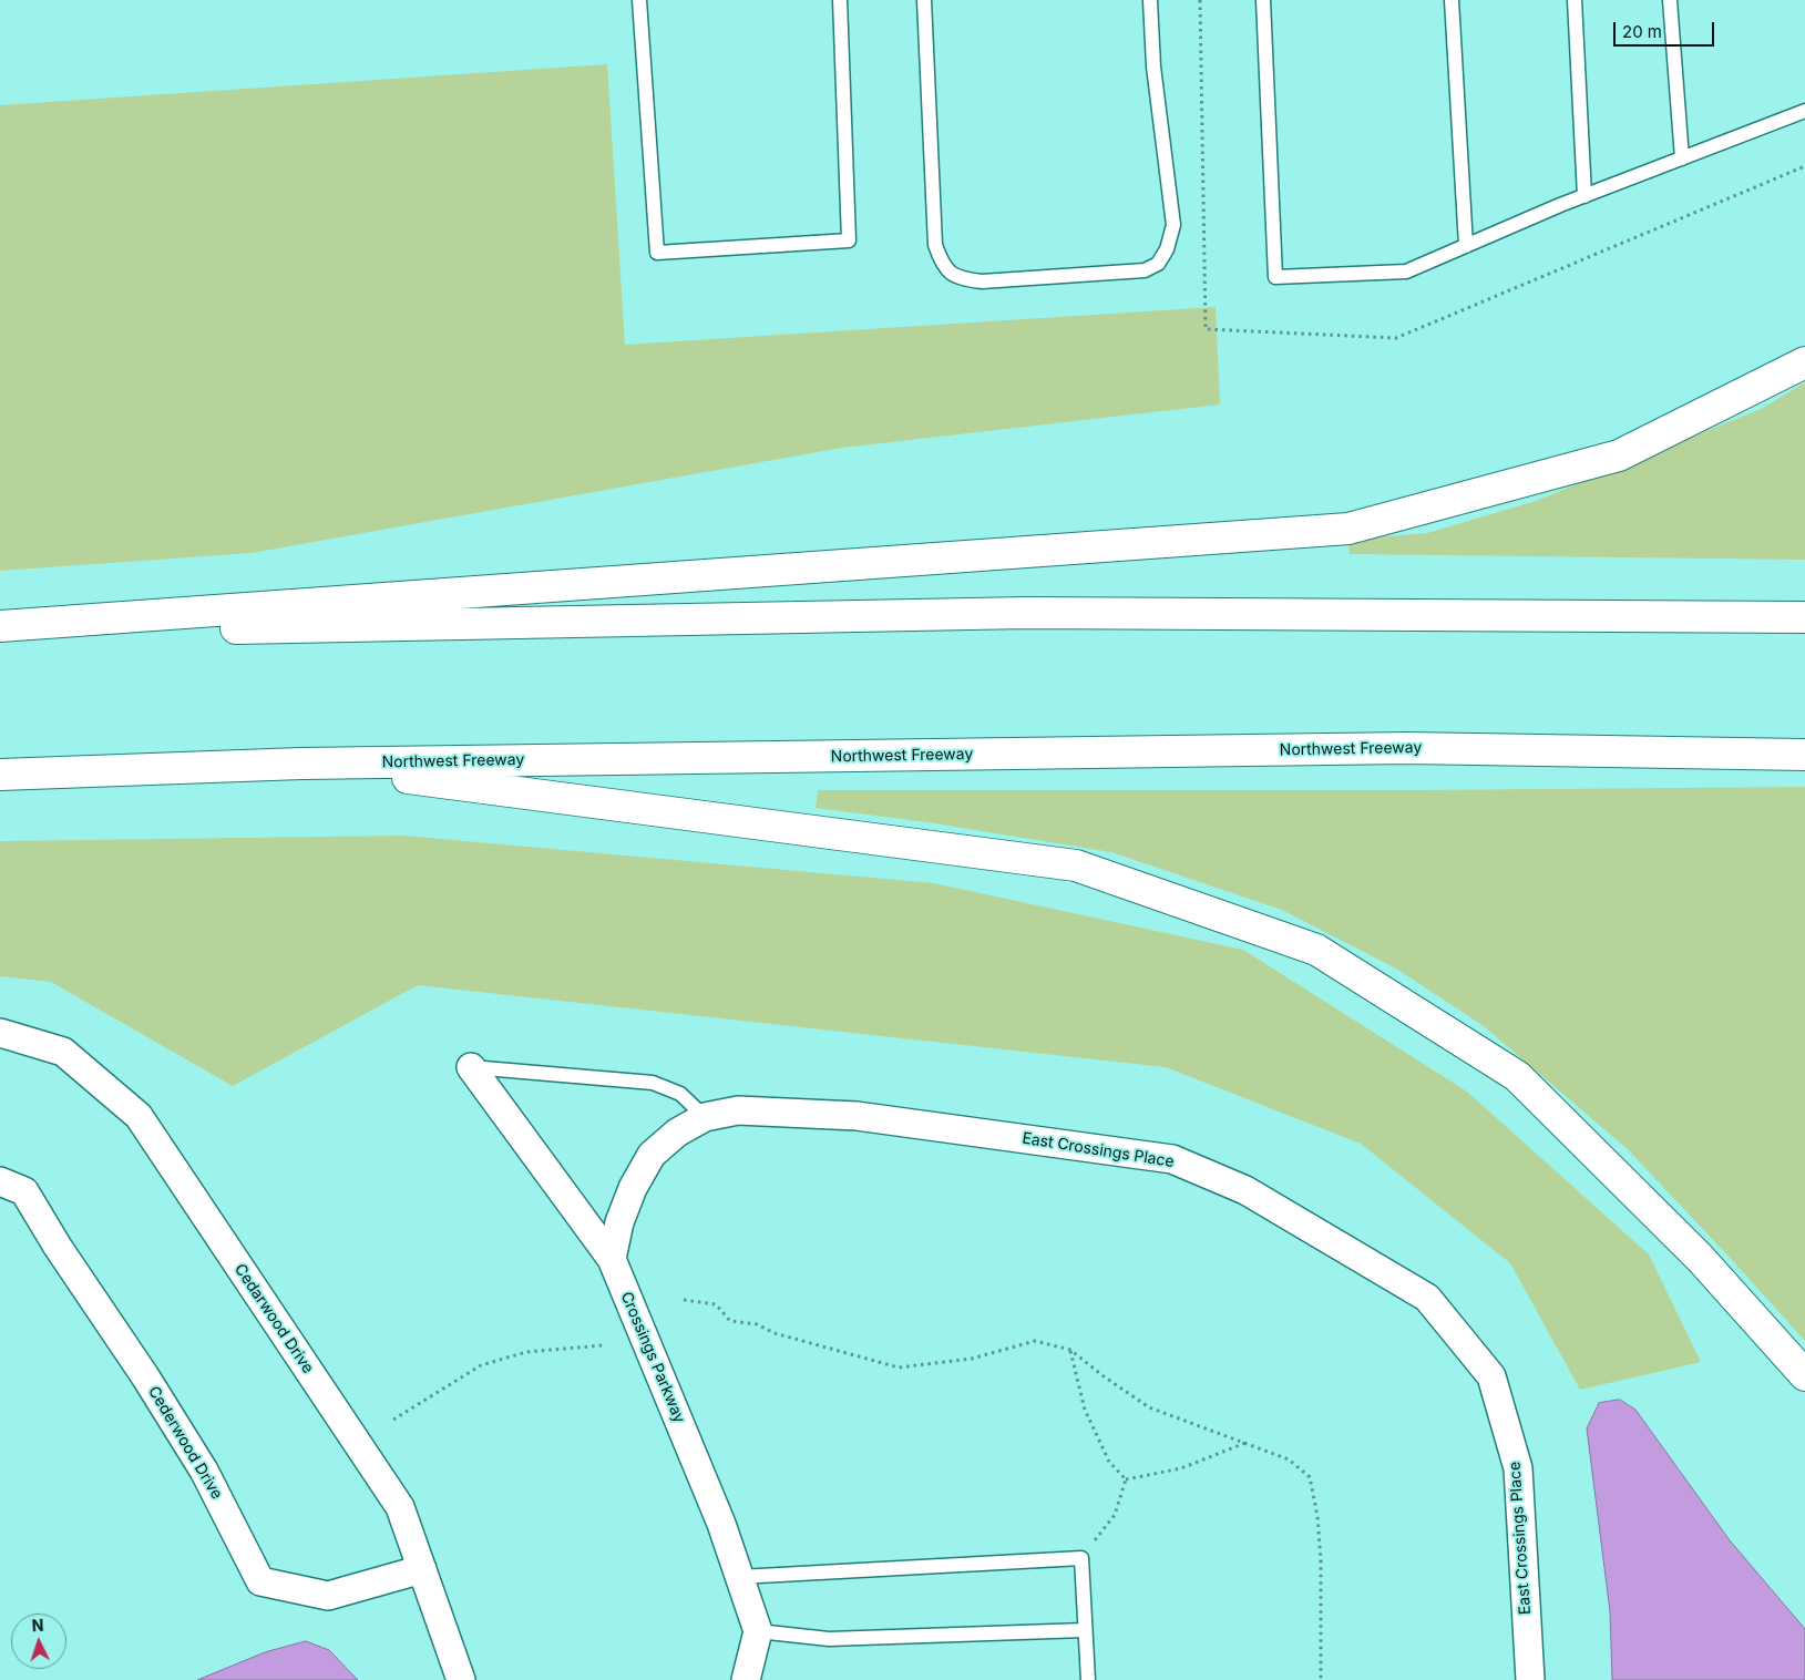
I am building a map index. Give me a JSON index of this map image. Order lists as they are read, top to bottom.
{
  "streets": {
    "highway": ["Northwest Freeway"],
    "street": [
      "East Crossings Place",
      "Cedarwood Drive",
      "Crossings Parkway",
      "Cederwood Drive"
    ]
  },
  "crossings": [
    ["East Crossings Place", "Crossings Parkway"],
    ["Cedarwood Drive", "Cederwood Drive"]
  ],
  "scale_bar": "20 m",
  "north": "top"
}
